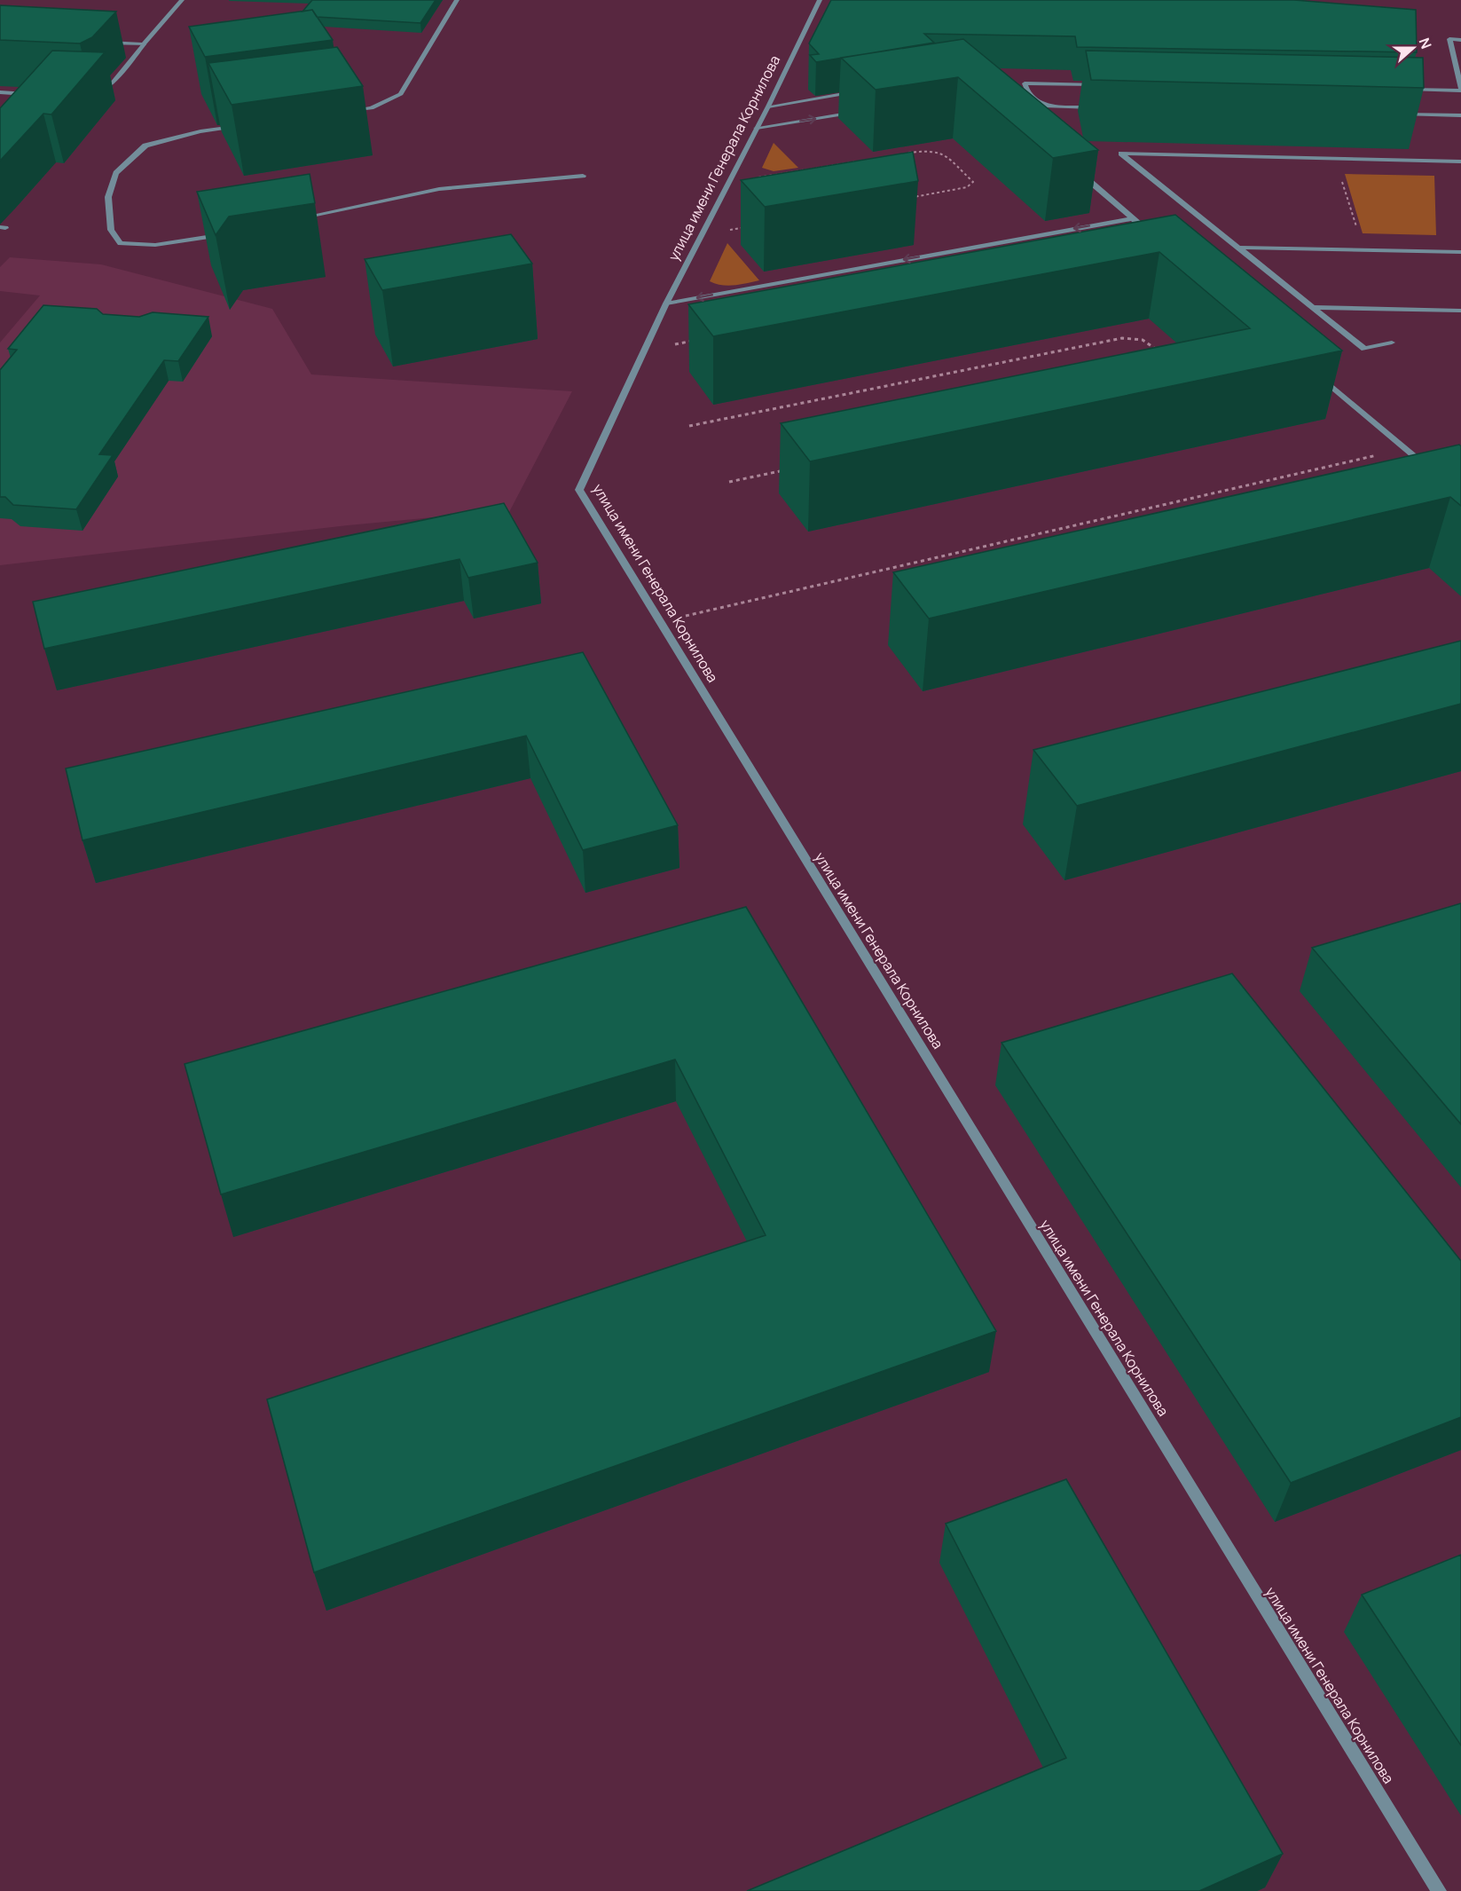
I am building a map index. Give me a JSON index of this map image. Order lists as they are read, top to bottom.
{
  "streets": {
    "street": ["улица имени Генерала Корнилова"]
  },
  "north": "right"
}
